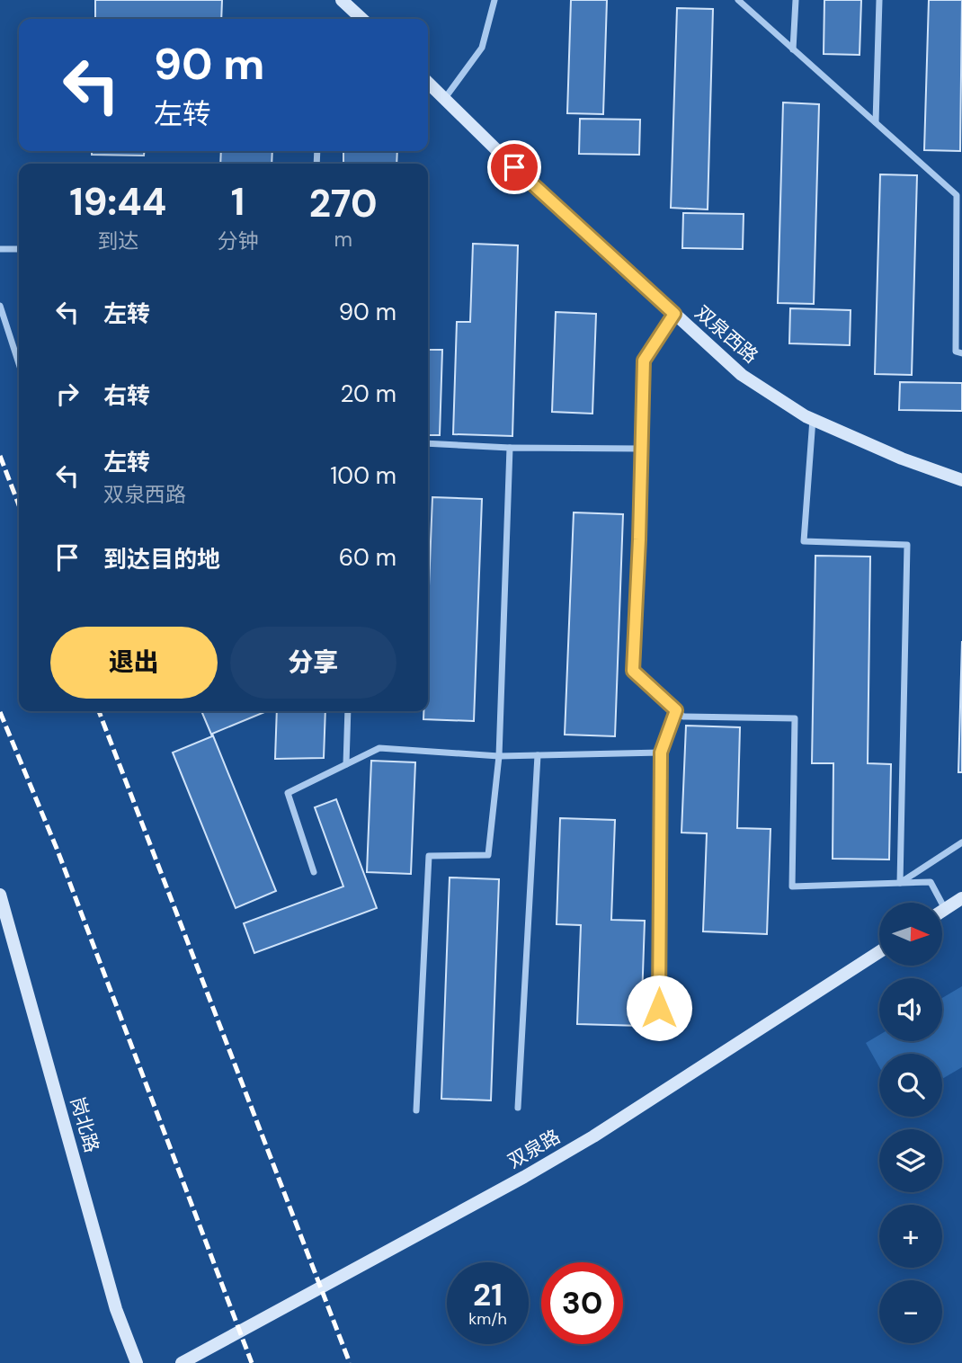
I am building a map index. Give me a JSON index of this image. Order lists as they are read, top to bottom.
{
  "streets": {
    "main road": ["双泉西路", "岗北路", "双泉路"]
  },
  "north": "right",
  "page": {
    "turn": ["90 m", "左转"],
    "eta": [
      "19:44",
      "到达",
      "1",
      "分钟",
      "270",
      "m"
    ],
    "list": [
      {
        "name": "左转",
        "value": "90 m"
      },
      {
        "name": "右转",
        "value": "20 m"
      },
      {
        "name": "左转",
        "note": "双泉西路",
        "value": "100 m"
      },
      {
        "name": "到达目的地",
        "value": "60 m"
      }
    ],
    "buttons": ["退出", "分享"],
    "map_buttons": ["+", "−"],
    "speed": "21 km/h",
    "limit": "30"
  }
}
